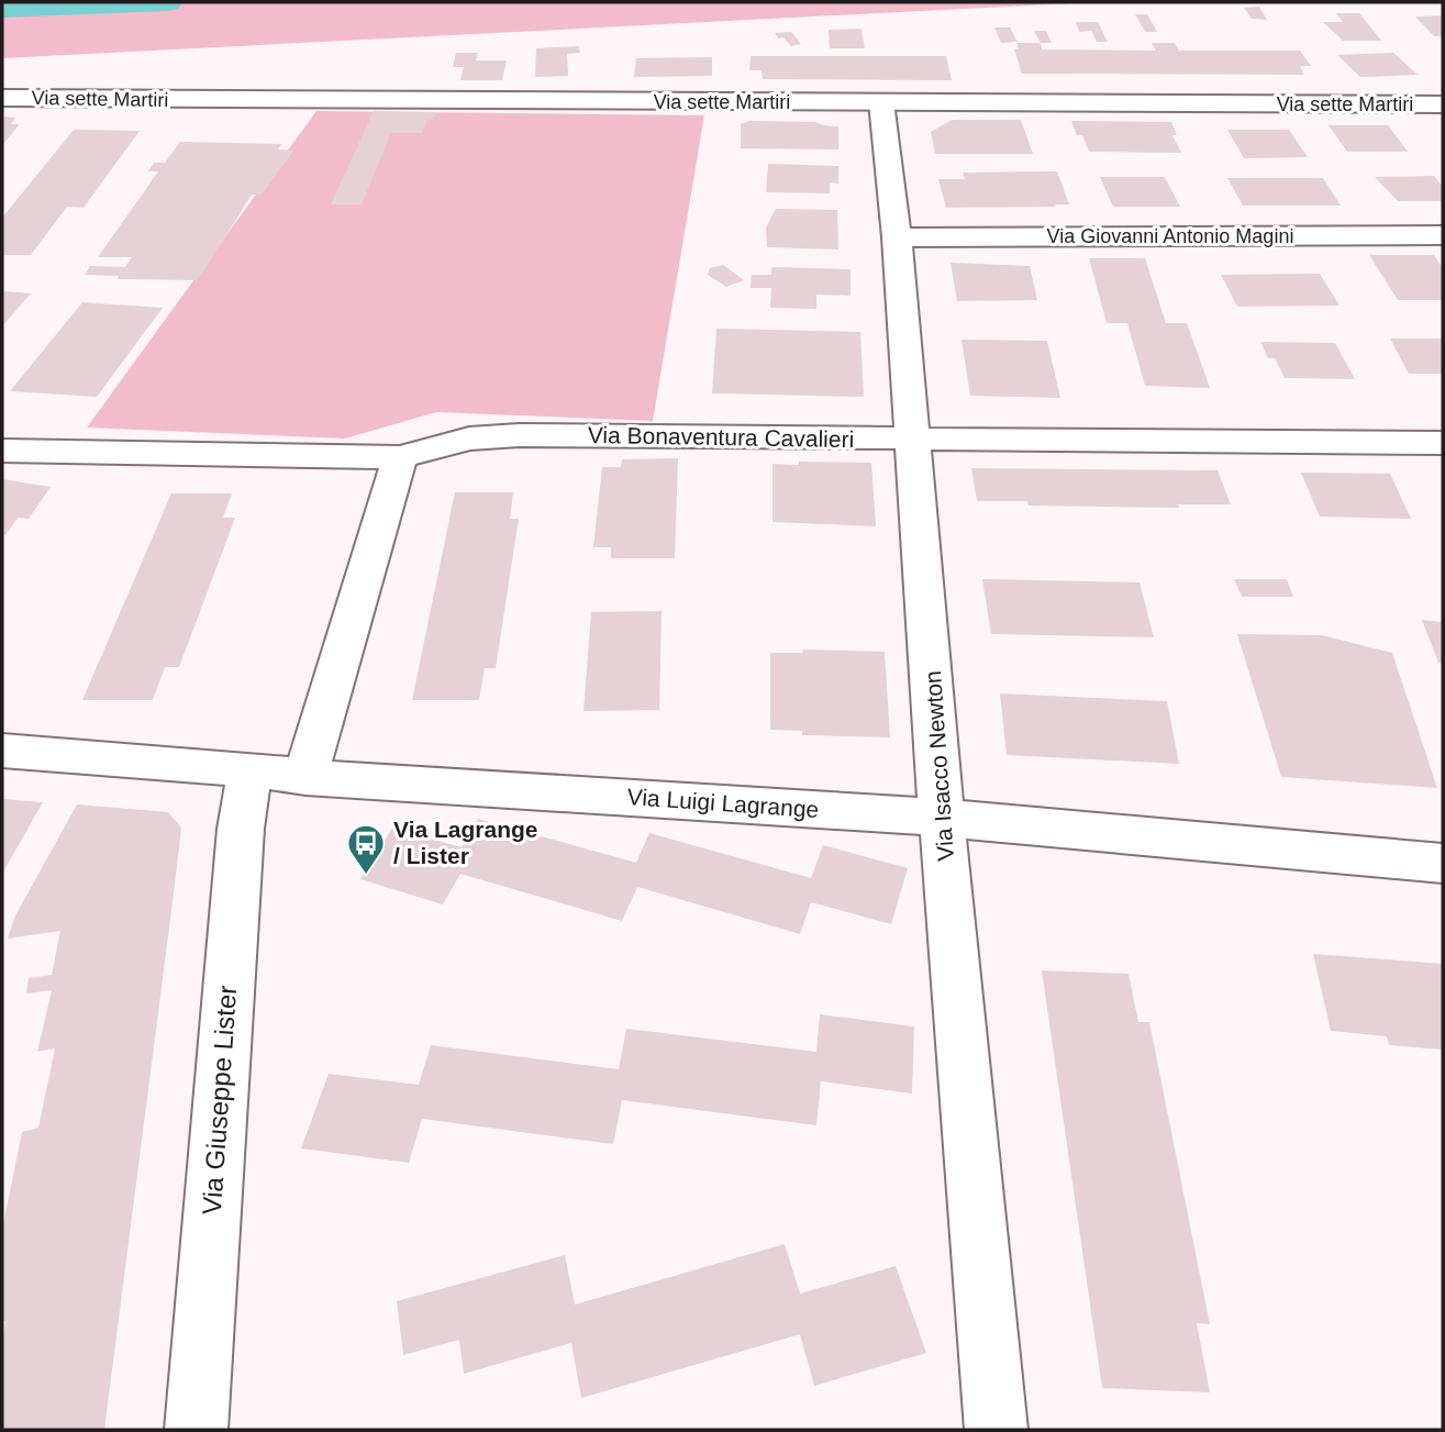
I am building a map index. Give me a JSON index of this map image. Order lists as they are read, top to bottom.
{
  "streets": {
    "street": [
      "Via sette Martiri",
      "Via Giovanni Antonio Magini",
      "Via Bonaventura Cavalieri",
      "Via Isacco Newton",
      "Via Luigi Lagrange",
      "Via Giuseppe Lister"
    ]
  },
  "crossings": [
    ["Via sette Martiri", "Via Isacco Newton"],
    ["Via Giovanni Antonio Magini", "Via Isacco Newton"],
    ["Via Bonaventura Cavalieri", "Via Isacco Newton"],
    ["Via Isacco Newton", "Via Luigi Lagrange"],
    ["Via Luigi Lagrange", "Via Giuseppe Lister"]
  ],
  "places": {
    "bus stop": ["Via Lagrange / Lister"]
  }
}
